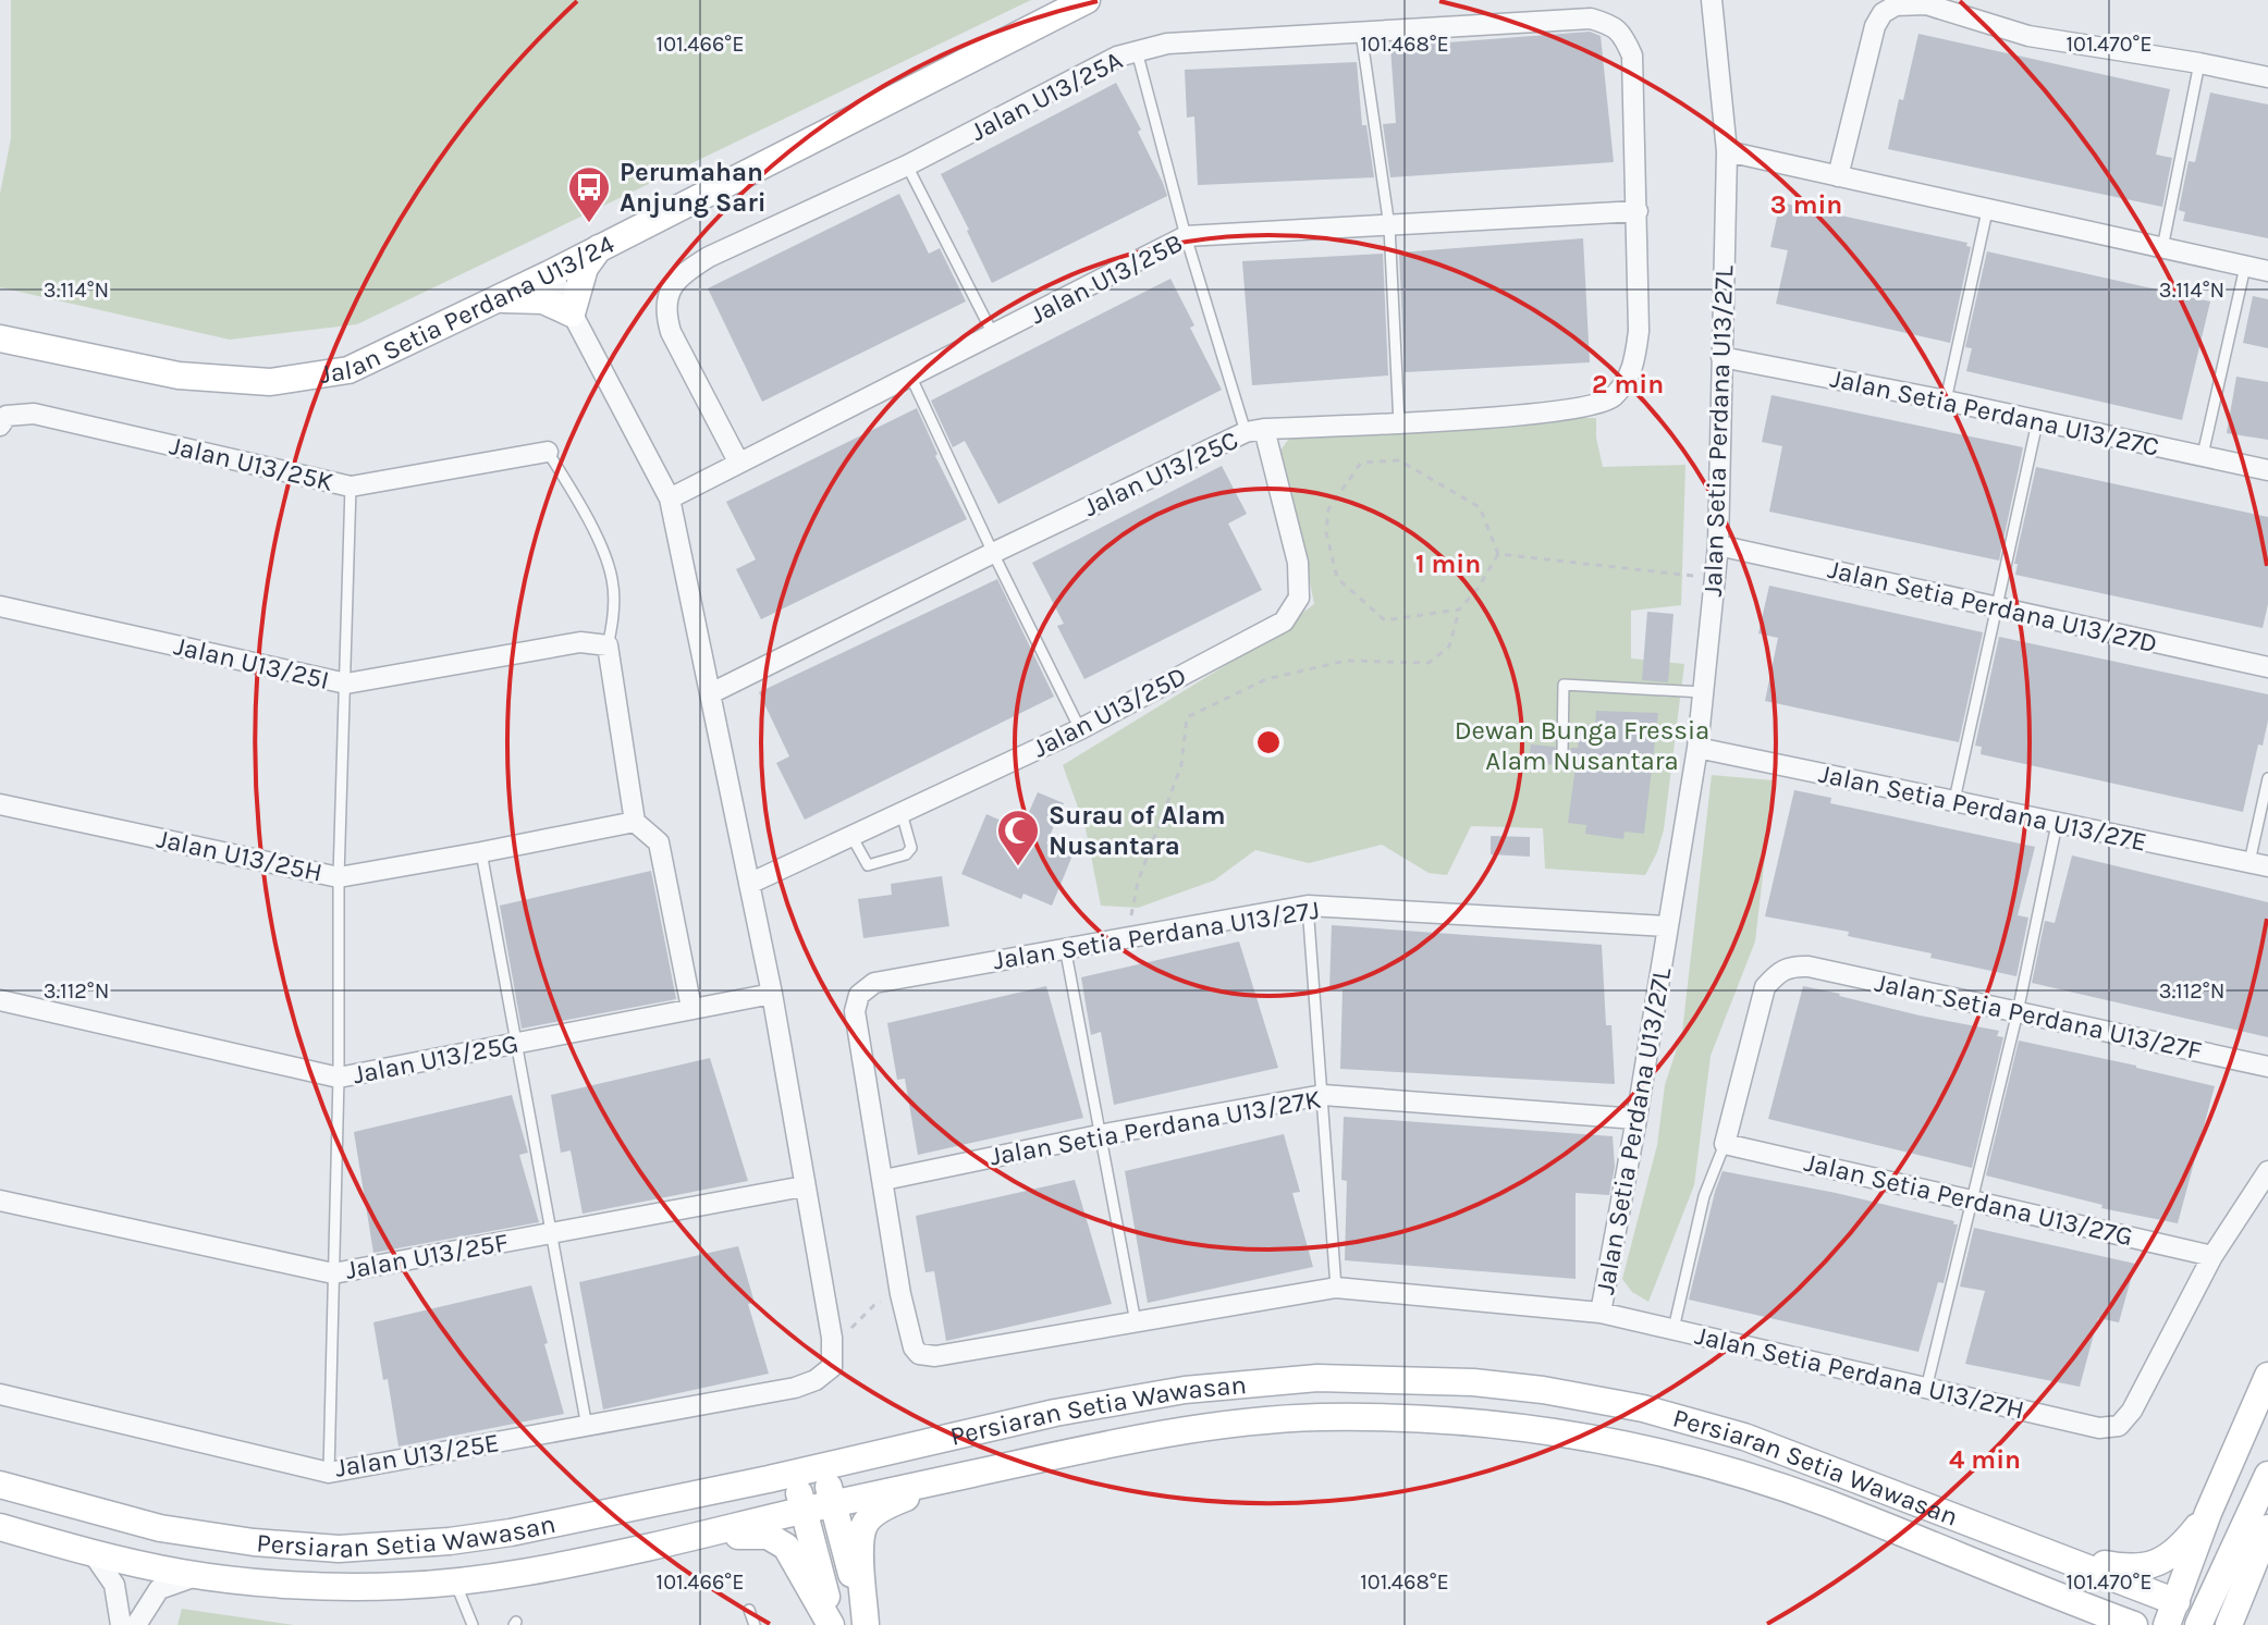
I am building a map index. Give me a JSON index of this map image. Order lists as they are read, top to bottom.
{
  "streets": {
    "street": [
      "Jalan U13/25A",
      "Jalan U13/25B",
      "Jalan Setia Perdana U13/24",
      "Jalan Setia Perdana U13/27C",
      "Jalan Setia Perdana U13/27L",
      "Jalan U13/25K",
      "Jalan U13/25C",
      "Jalan Setia Perdana U13/27D",
      "Jalan U13/25I",
      "Jalan U13/25D",
      "Jalan Setia Perdana U13/27E",
      "Jalan U13/25H",
      "Jalan Setia Perdana U13/27J",
      "Jalan Setia Perdana U13/27F",
      "Jalan U13/25G",
      "Jalan Setia Perdana U13/27K",
      "Jalan Setia Perdana U13/27G",
      "Jalan U13/25F",
      "Jalan Setia Perdana U13/27H",
      "Persiaran Setia Wawasan",
      "Jalan U13/25E"
    ]
  },
  "crossings": [
    ["Jalan U13/25A", "Jalan U13/25B"],
    ["Jalan U13/25A", "Jalan U13/25C"],
    ["Jalan U13/25B", "Jalan U13/25C"],
    ["Jalan Setia Perdana U13/27C", "Jalan Setia Perdana U13/27L"],
    ["Jalan Setia Perdana U13/27L", "Jalan Setia Perdana U13/27D"],
    ["Jalan Setia Perdana U13/27L", "Jalan Setia Perdana U13/27E"],
    ["Jalan Setia Perdana U13/27L", "Jalan Setia Perdana U13/27J"],
    ["Jalan Setia Perdana U13/27L", "Jalan Setia Perdana U13/27K"],
    ["Jalan Setia Perdana U13/27L", "Jalan Setia Perdana U13/27H"],
    ["Jalan U13/25C", "Jalan U13/25D"],
    ["Jalan Setia Perdana U13/27F", "Jalan Setia Perdana U13/27G"],
    ["Jalan Setia Perdana U13/27G", "Jalan Setia Perdana U13/27H"]
  ],
  "parks": ["Dewan Bunga Fressia Alam Nusantara"],
  "places": {
    "bus stop": ["Perumahan Anjung Sari"],
    "mosque": ["Surau of Alam Nusantara"]
  },
  "coordinates": [
    "101.466°E",
    "101.468°E",
    "101.470°E",
    "3.114°N",
    "3.112°N"
  ],
  "rings": [
    "3 min",
    "2 min",
    "1 min",
    "4 min"
  ]
}
